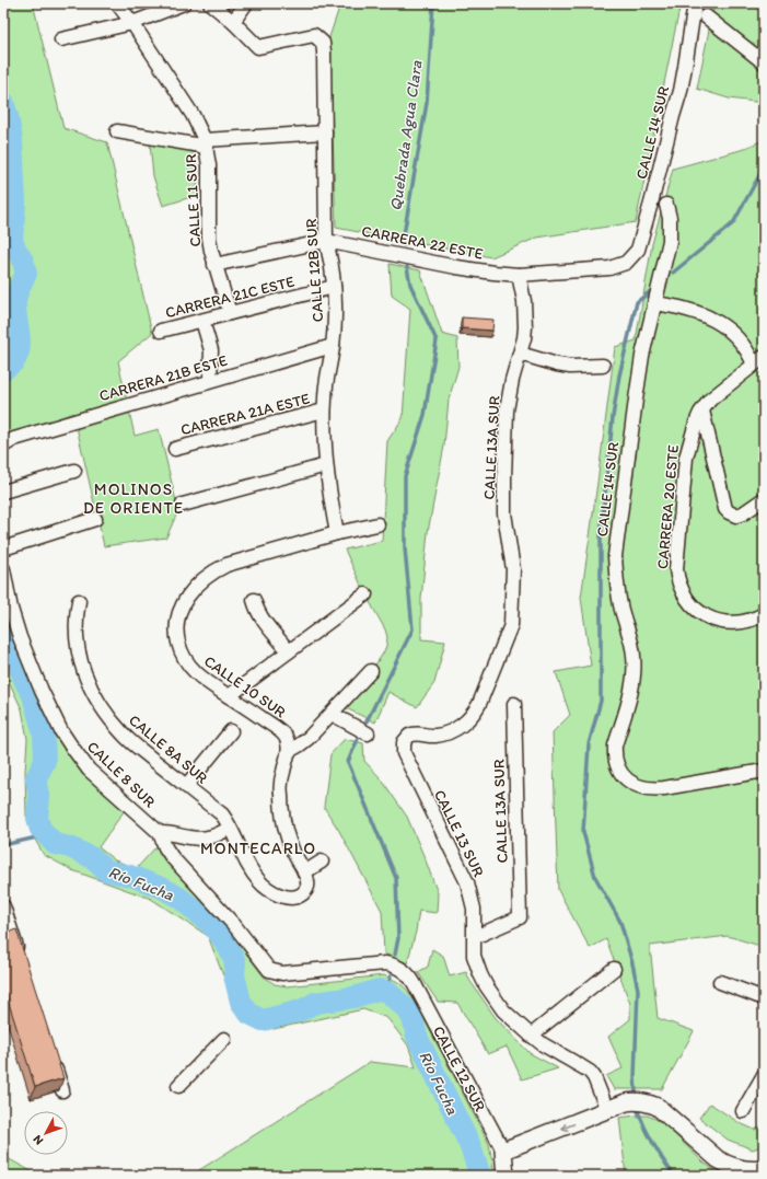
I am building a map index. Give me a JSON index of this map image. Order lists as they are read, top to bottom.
{
  "streets": {
    "main road": ["CALLE 12 SUR"],
    "street": [
      "CALLE 14 SUR",
      "CALLE 11 SUR",
      "CARRERA 22 ESTE",
      "CALLE 12B SUR",
      "CARRERA 21C ESTE",
      "CARRERA 21B ESTE",
      "CARRERA 21A ESTE",
      "CALLE 13A SUR",
      "CARRERA 20 ESTE",
      "CALLE 10 SUR",
      "CALLE 8A SUR",
      "CALLE 8 SUR",
      "CALLE 13 SUR"
    ]
  },
  "crossings": [
    ["CALLE 14 SUR", "CARRERA 22 ESTE"],
    ["CALLE 11 SUR", "CARRERA 22 ESTE"],
    ["CALLE 11 SUR", "CARRERA 21C ESTE"],
    ["CARRERA 22 ESTE", "CALLE 12B SUR"],
    ["CARRERA 22 ESTE", "CALLE 13A SUR"],
    ["CALLE 12B SUR", "CARRERA 21C ESTE"],
    ["CALLE 12B SUR", "CARRERA 21B ESTE"],
    ["CALLE 12B SUR", "CARRERA 21A ESTE"],
    ["CALLE 12B SUR", "CALLE 10 SUR"],
    ["CALLE 13A SUR", "CALLE 13 SUR"],
    ["CALLE 8 SUR", "CALLE 12 SUR"]
  ],
  "districts": ["MOLINOS DE ORIENTE", "MONTECARLO"],
  "water": ["Quebrada Agua Clara", "Río Fucha"],
  "north": "bottom left"
}
